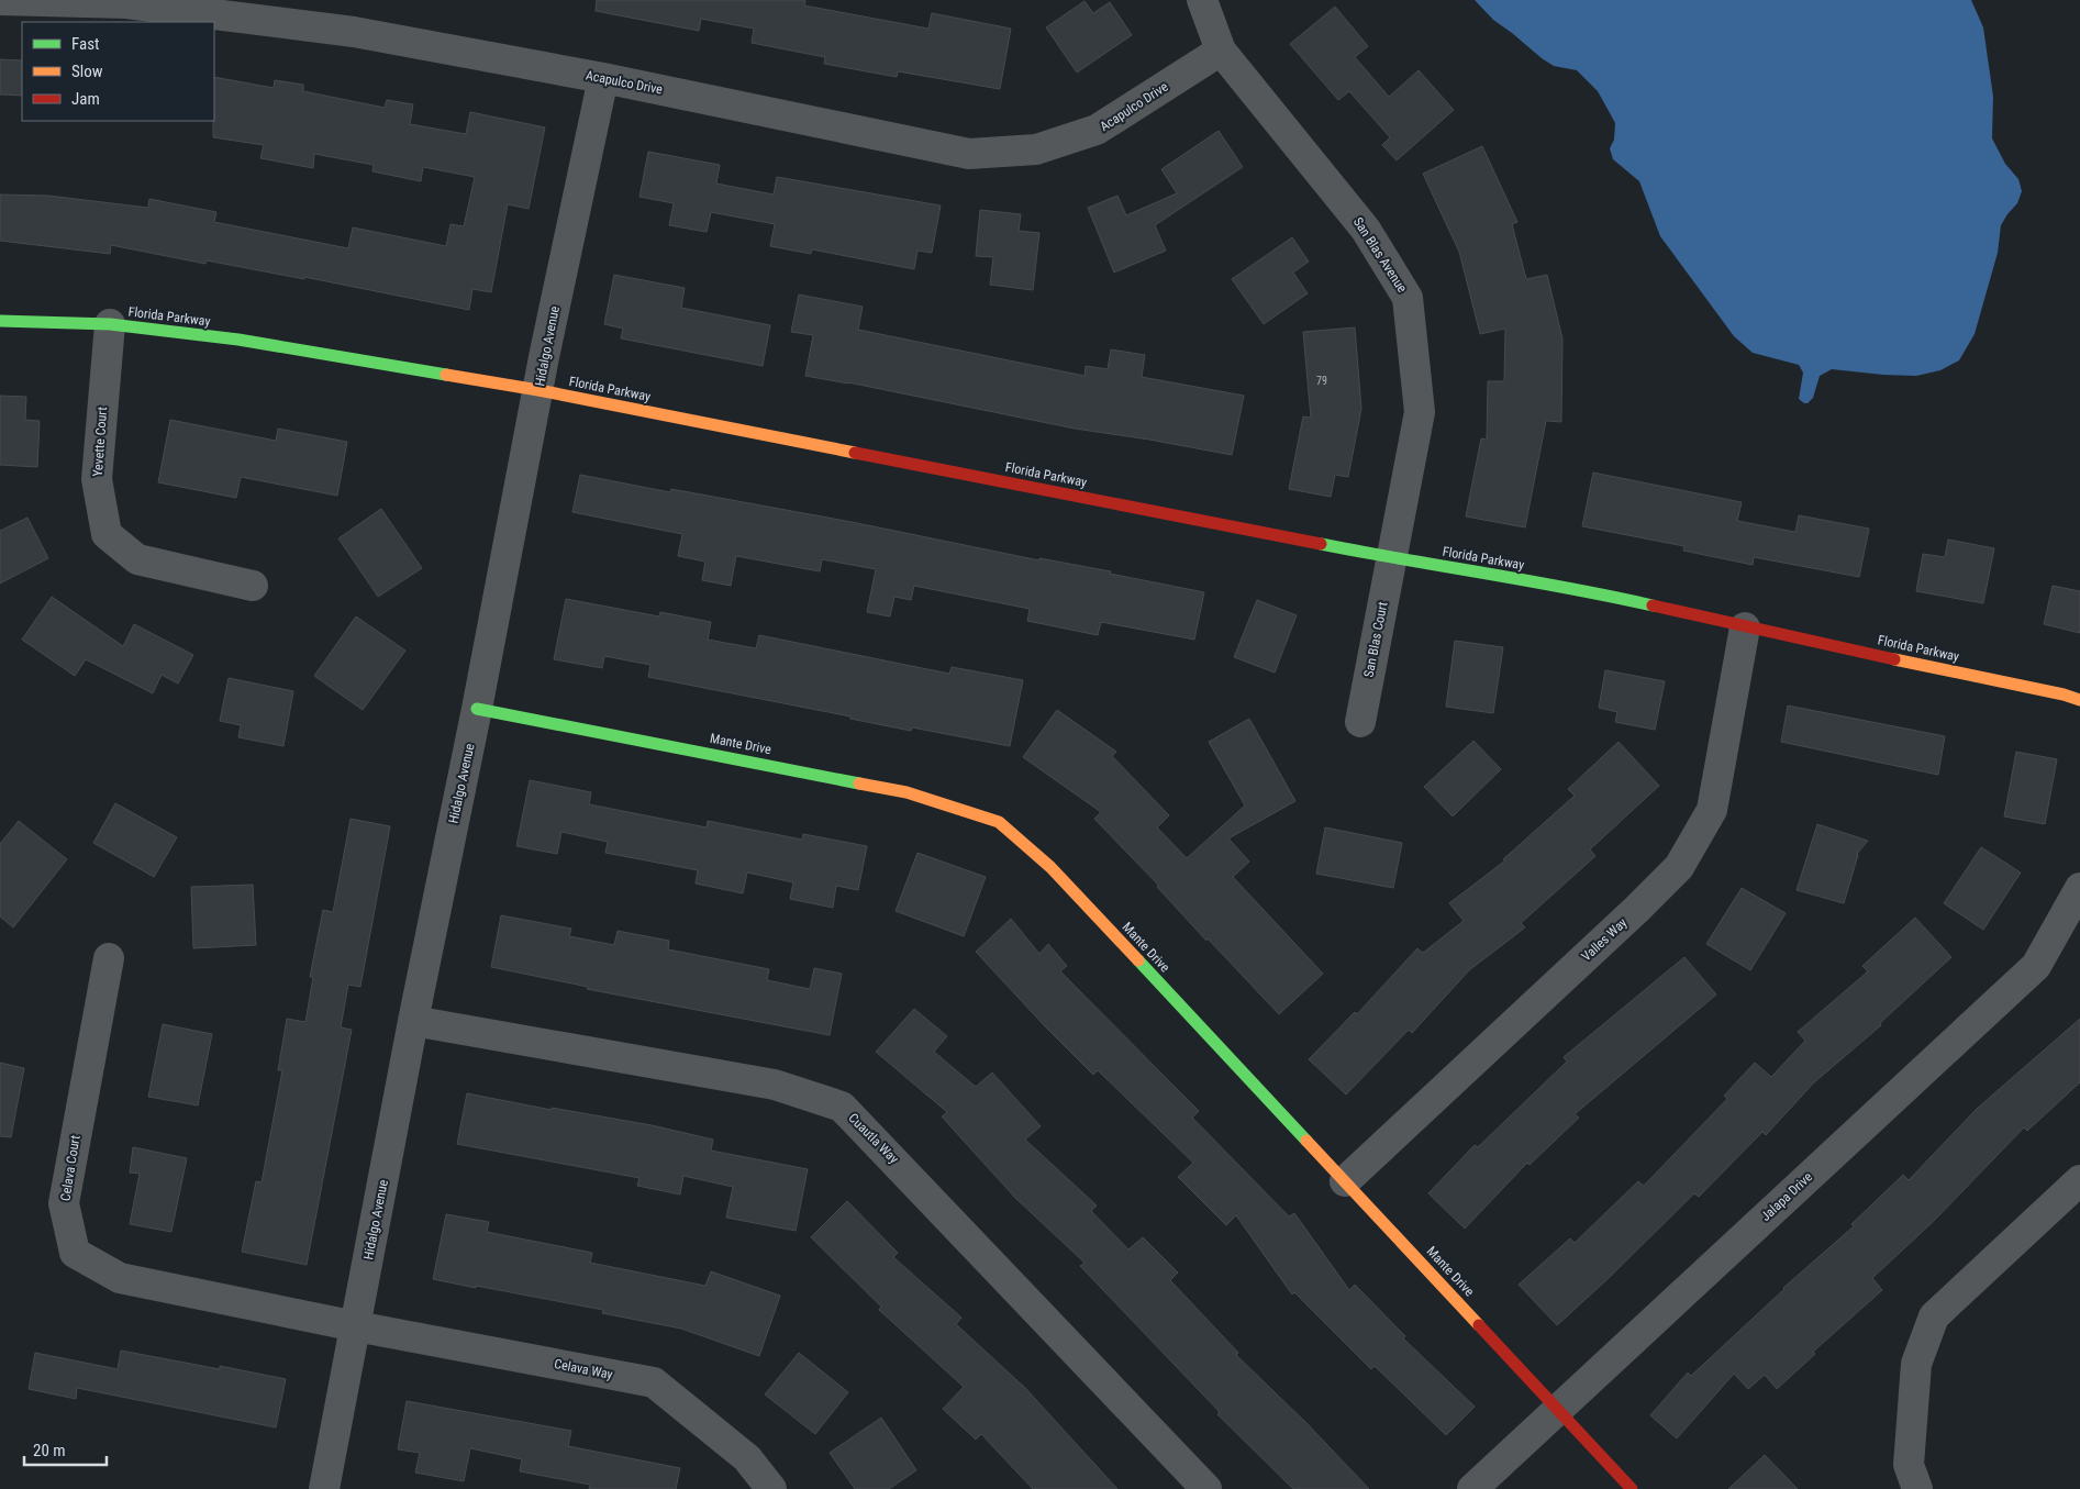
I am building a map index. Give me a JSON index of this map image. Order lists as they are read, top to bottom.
{
  "streets": {
    "street": [
      "Acapulco Drive",
      "San Blas Avenue",
      "Florida Parkway",
      "Hidalgo Avenue",
      "Yevette Court",
      "San Blas Court",
      "Mante Drive",
      "Valles Way",
      "Cuautla Way",
      "Celava Court",
      "Jalapa Drive",
      "Celava Way"
    ]
  },
  "crossings": [
    ["Acapulco Drive", "San Blas Avenue"],
    ["Acapulco Drive", "Hidalgo Avenue"],
    ["San Blas Avenue", "Florida Parkway"],
    ["San Blas Avenue", "San Blas Court"],
    ["Florida Parkway", "Hidalgo Avenue"],
    ["Florida Parkway", "Yevette Court"],
    ["Florida Parkway", "San Blas Court"],
    ["Florida Parkway", "Valles Way"],
    ["Hidalgo Avenue", "Mante Drive"],
    ["Hidalgo Avenue", "Cuautla Way"],
    ["Hidalgo Avenue", "Celava Court"],
    ["Hidalgo Avenue", "Celava Way"],
    ["Mante Drive", "Valles Way"],
    ["Mante Drive", "Jalapa Drive"],
    ["Celava Court", "Celava Way"]
  ],
  "house_numbers": ["79"],
  "legend": ["Fast", "Slow", "Jam"],
  "scale_bar": "20 m"
}
